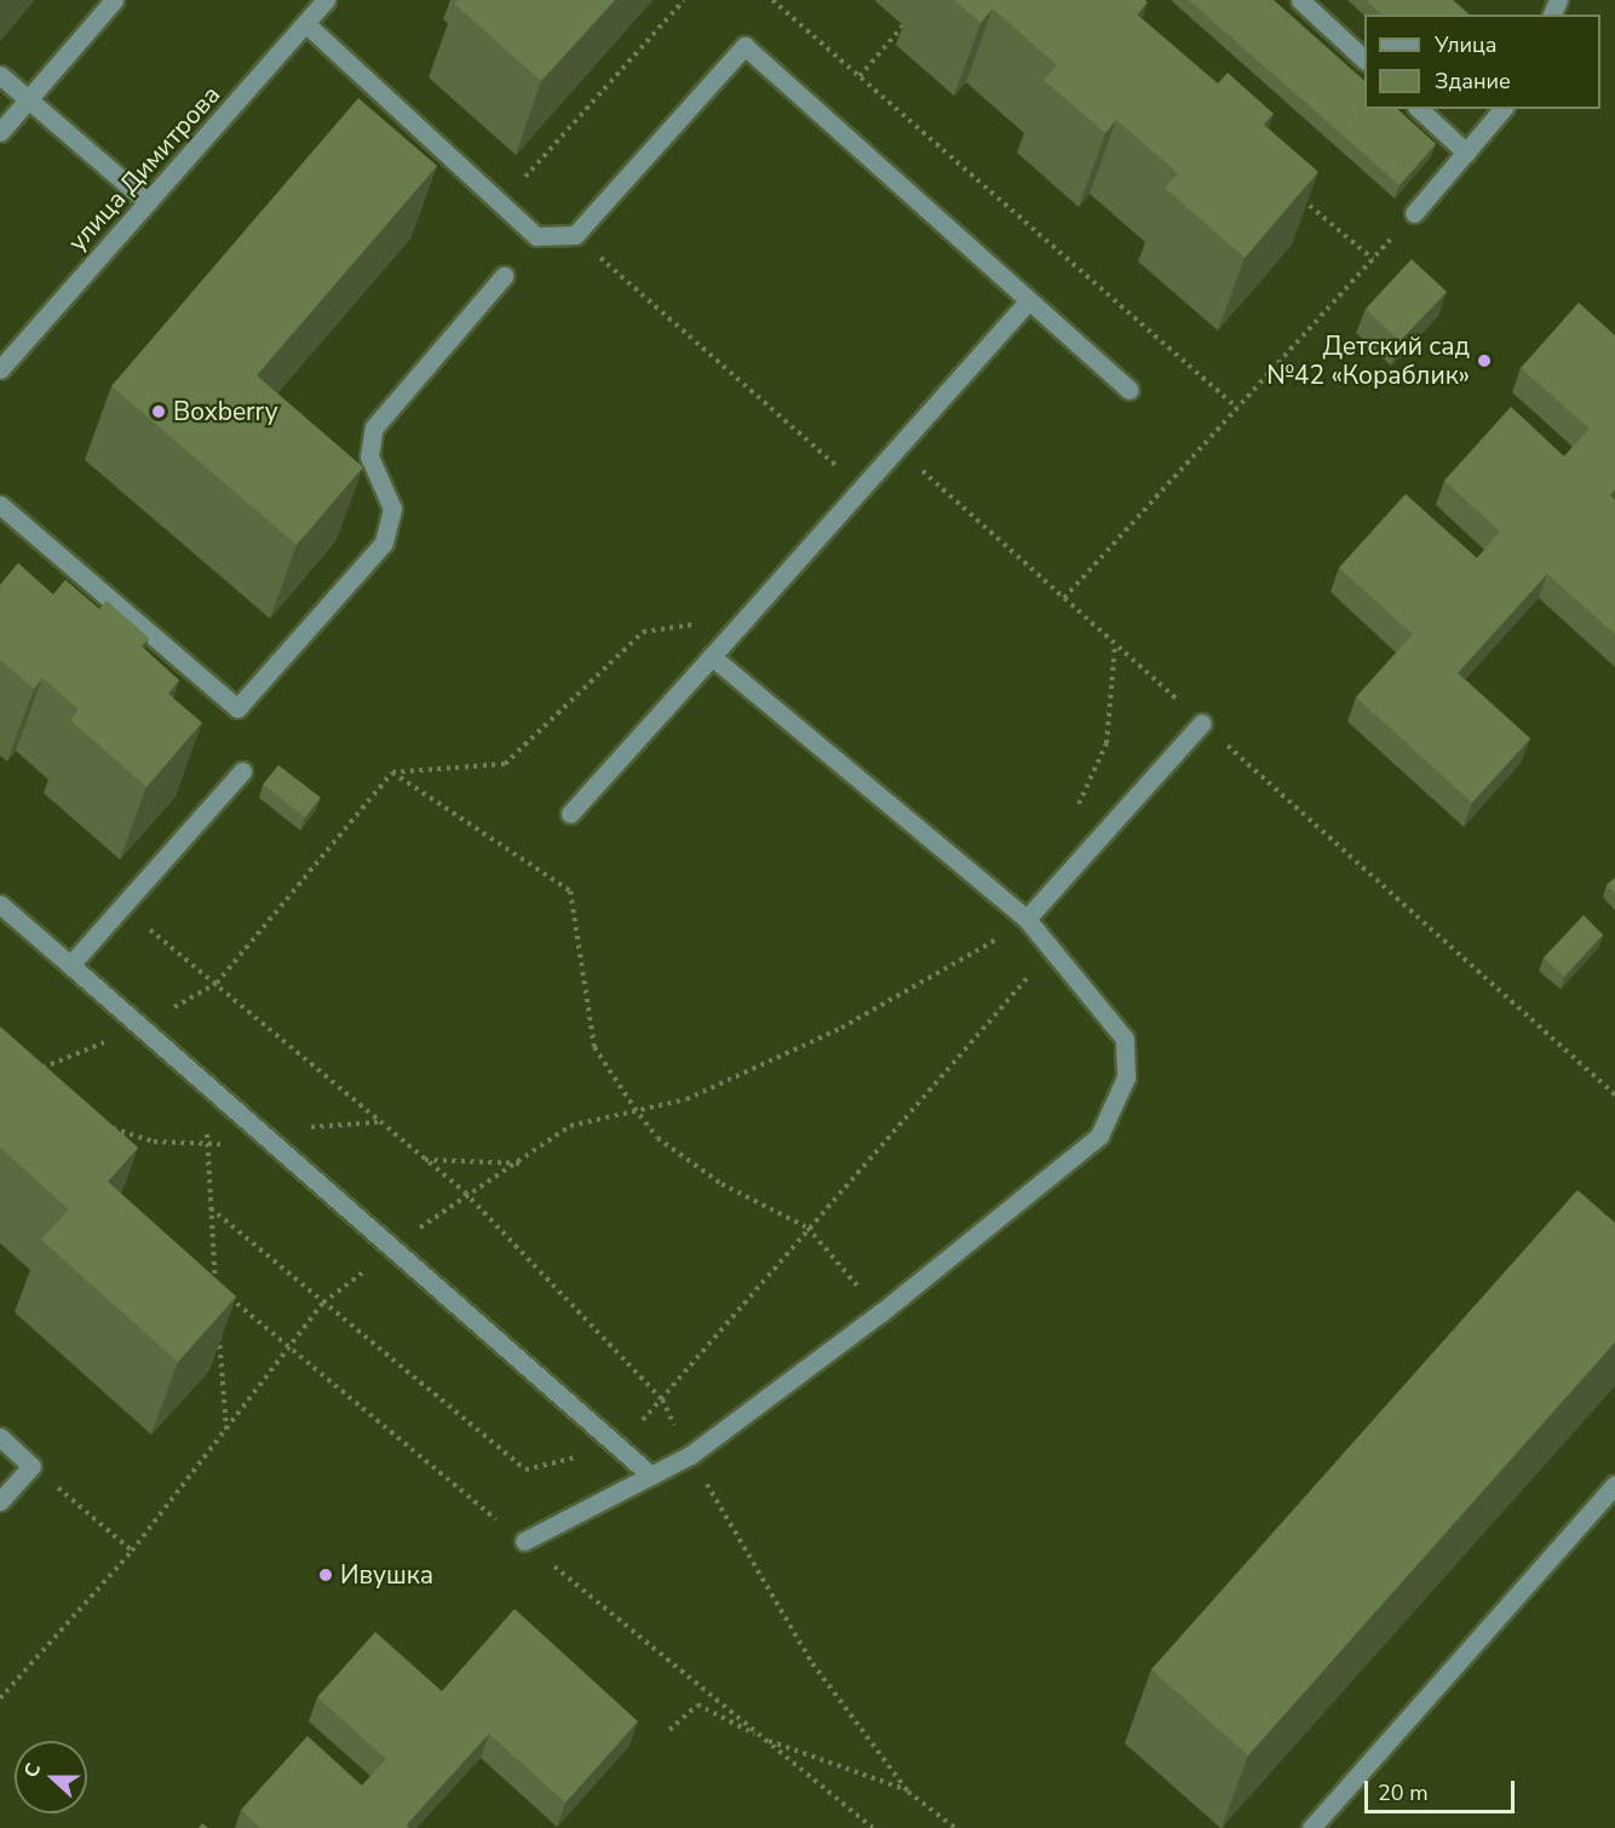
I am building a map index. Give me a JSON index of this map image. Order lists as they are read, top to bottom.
{
  "streets": {
    "street": ["улица Димитрова"]
  },
  "places": ["Детский сад №42 «Кораблик»", "Boxberry", "Ивушка"],
  "legend": ["Улица", "Здание"],
  "scale_bar": "20 m",
  "north": "left"
}
